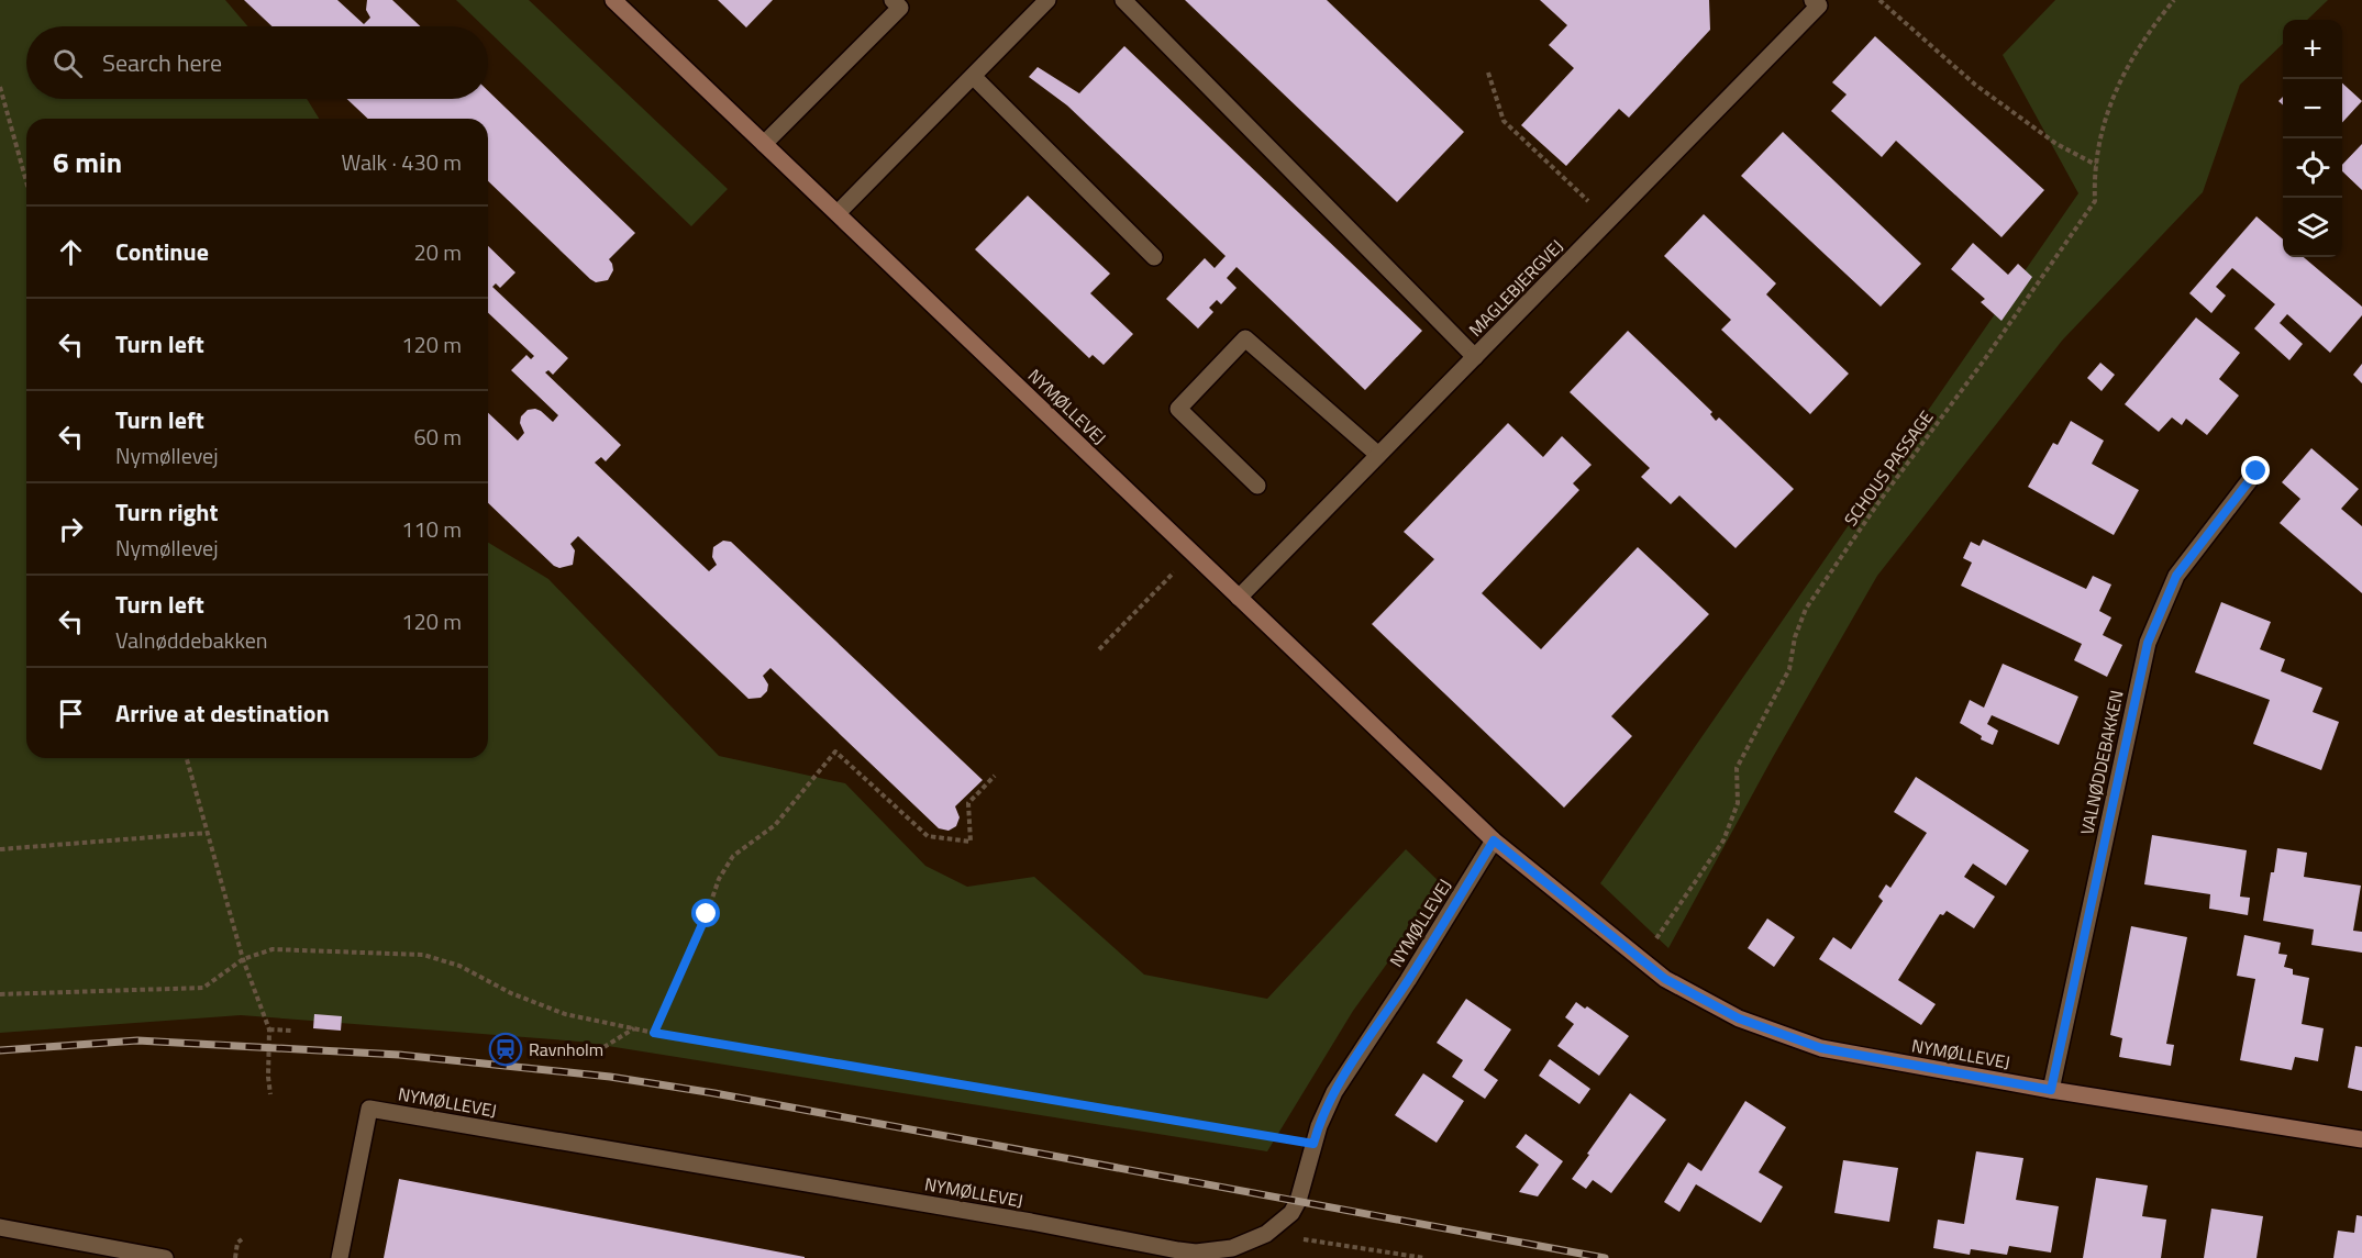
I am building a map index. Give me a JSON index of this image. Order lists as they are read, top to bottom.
{
  "streets": {
    "street": ["MAGLEBJERGVEJ", "NYMØLLEVEJ", "VALNØDDEBAKKEN"],
    "path": ["SCHOUS PASSAGE"]
  },
  "crossings": [
    ["MAGLEBJERGVEJ", "NYMØLLEVEJ"],
    ["NYMØLLEVEJ", "SCHOUS PASSAGE"],
    ["NYMØLLEVEJ", "VALNØDDEBAKKEN"]
  ],
  "places": {
    "station": ["Ravnholm"]
  },
  "page": {
    "map_buttons": ["+", "−"],
    "search": "Search here",
    "heading": ["6 min", "Walk · 430 m"],
    "list": [
      ["Continue", "20 m"],
      ["Turn left", "120 m"],
      ["Turn left", "Nymøllevej", "60 m"],
      ["Turn right", "Nymøllevej", "110 m"],
      ["Turn left", "Valnøddebakken", "120 m"],
      "Arrive at destination"
    ]
  }
}
